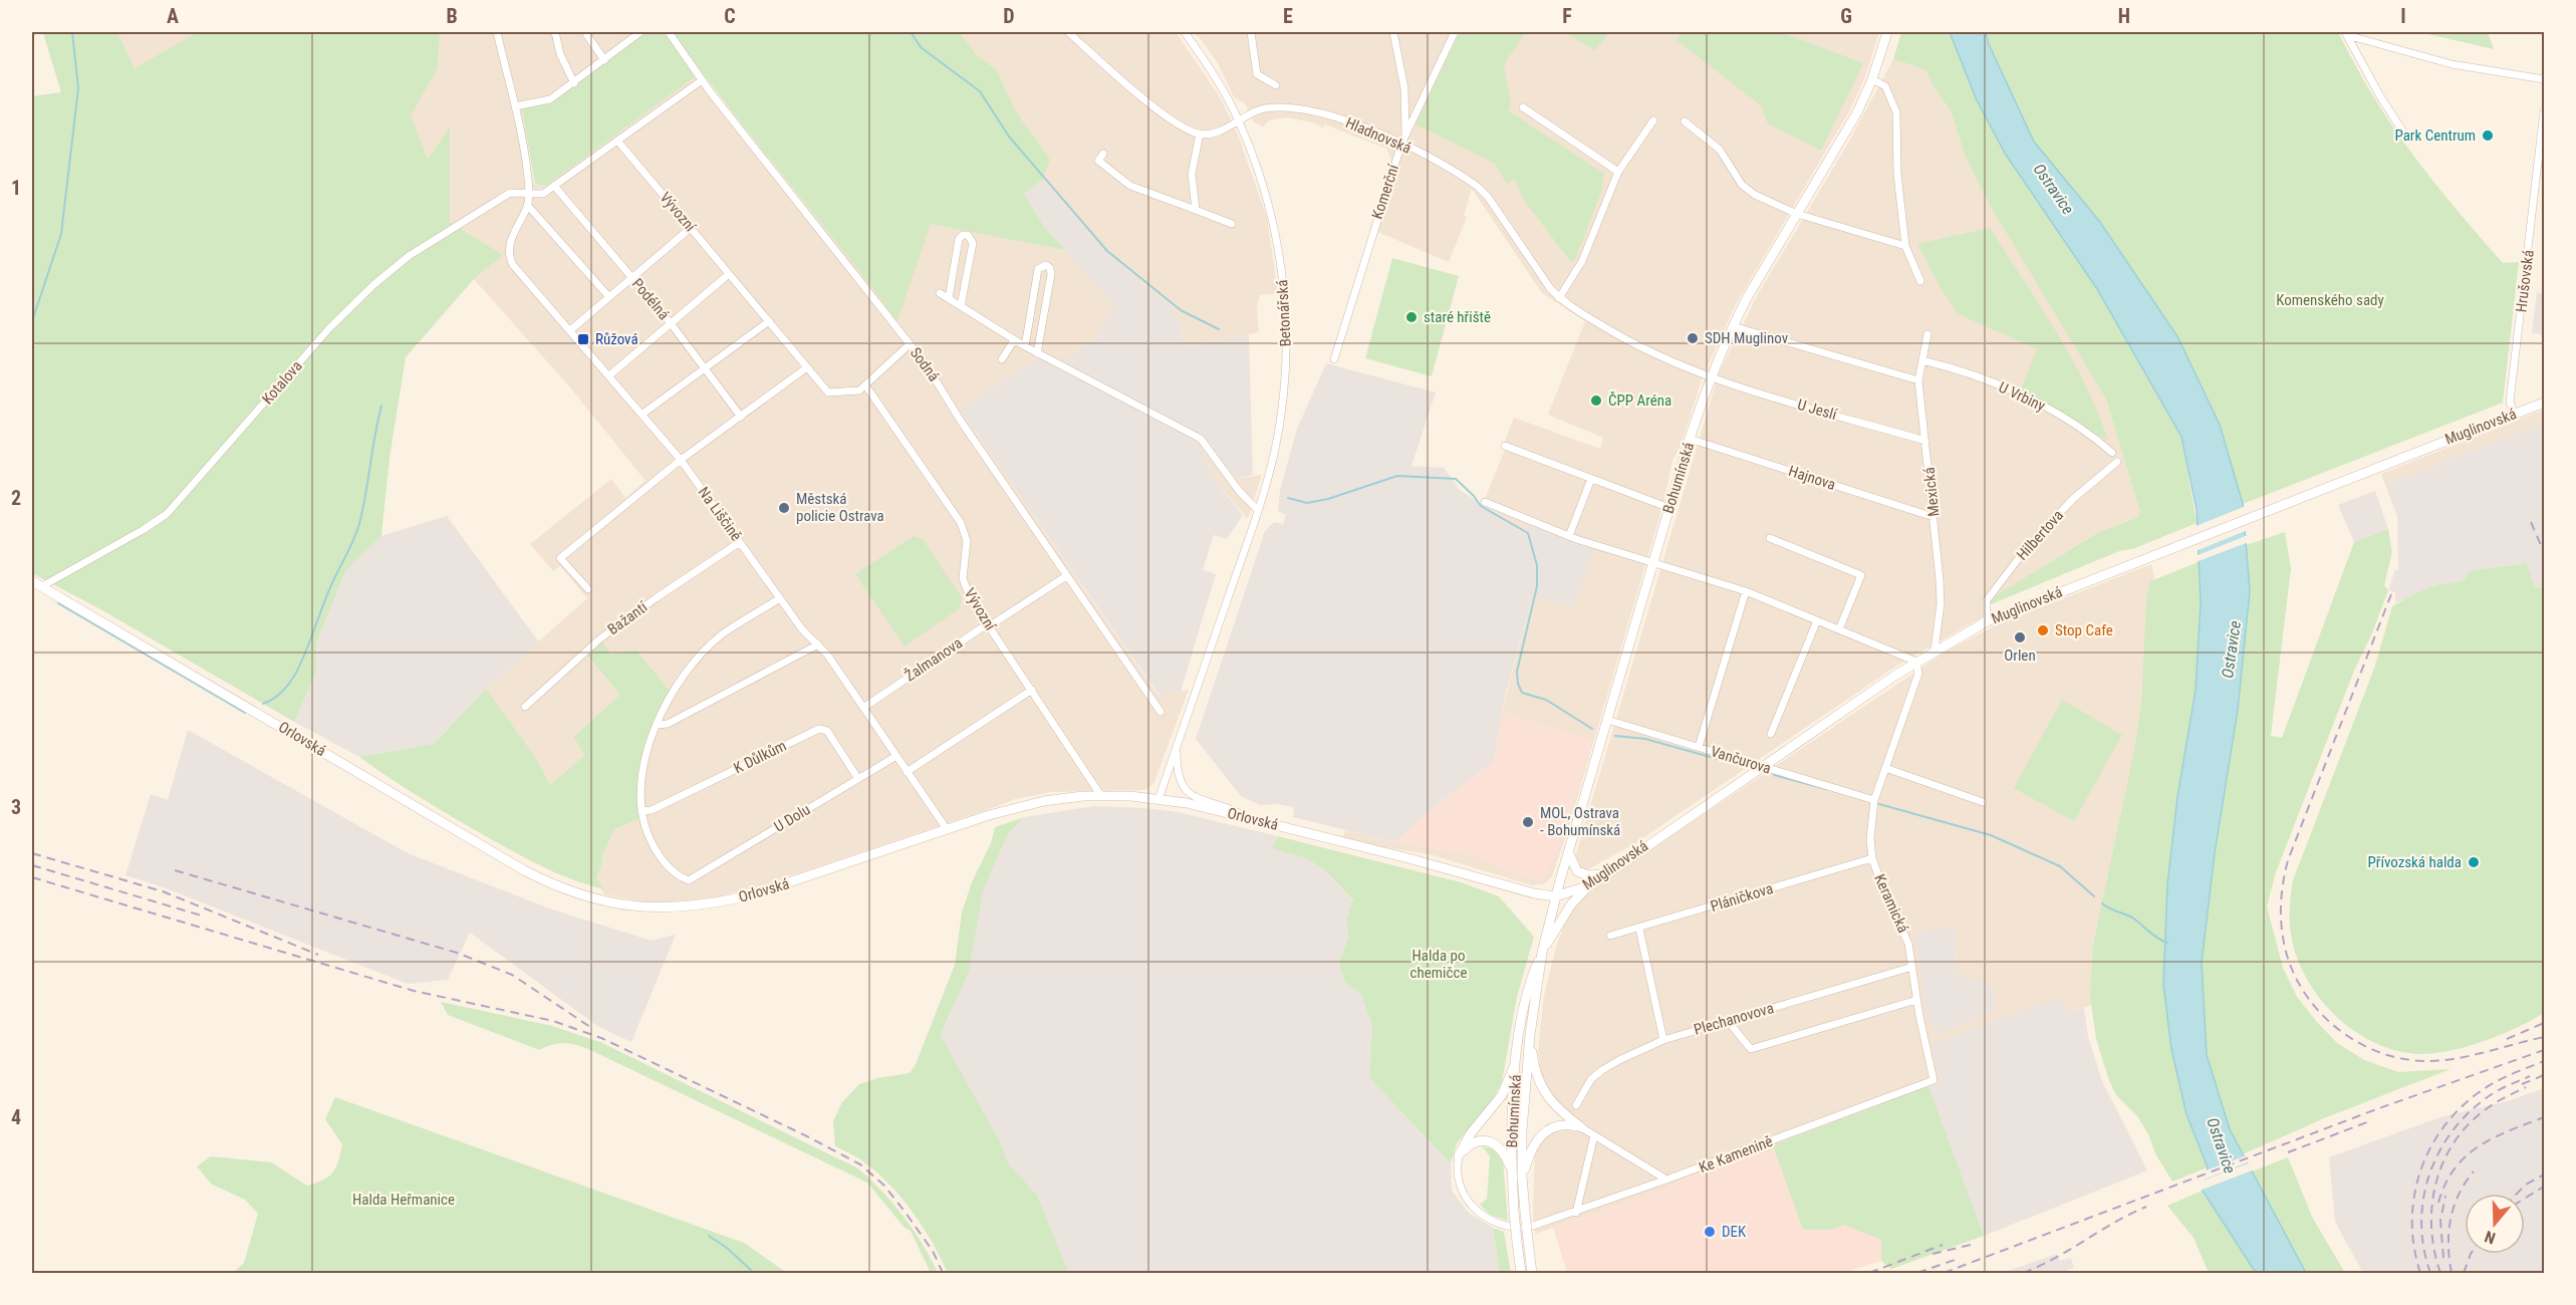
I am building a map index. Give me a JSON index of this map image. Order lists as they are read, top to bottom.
{
  "streets": {
    "main road": ["Muglinovská", "Bohumínská", "Orlovská"],
    "street": [
      "Hladnovská",
      "Komerční",
      "Vývozní",
      "Hrušovská",
      "Podélná",
      "Betonářská",
      "Sodná",
      "Kotalova",
      "U Vrbiny",
      "U Jeslí",
      "Hajnova",
      "Mexická",
      "Na Liščině",
      "Hilbertova",
      "Bažantí",
      "Žalmanova",
      "K Důlkům",
      "Vančurova",
      "U Dolu",
      "Pláničkova",
      "Keramická",
      "Plechanovova",
      "Ke Kamenině"
    ]
  },
  "crossings": [
    ["Hladnovská", "Komerční"],
    ["Hladnovská", "Betonářská"],
    ["Hladnovská", "U Jeslí"],
    ["Hladnovská", "Bohumínská"],
    ["Vývozní", "Žalmanova"],
    ["Vývozní", "Orlovská"],
    ["Hrušovská", "Muglinovská"],
    ["Betonářská", "Orlovská"],
    ["Sodná", "Žalmanova"],
    ["Kotalova", "Na Liščině"],
    ["Kotalova", "Orlovská"],
    ["U Vrbiny", "Mexická"],
    ["U Jeslí", "Bohumínská"],
    ["U Jeslí", "Mexická"],
    ["Muglinovská", "Bohumínská"],
    ["Muglinovská", "Mexická"],
    ["Muglinovská", "Hilbertova"],
    ["Muglinovská", "Orlovská"],
    ["Muglinovská", "Vančurova"],
    ["Muglinovská", "Keramická"],
    ["Bohumínská", "Hajnova"],
    ["Bohumínská", "Orlovská"],
    ["Bohumínská", "Vančurova"],
    ["Hajnova", "Mexická"],
    ["Na Liščině", "Bažantí"],
    ["Na Liščině", "Žalmanova"],
    ["Na Liščině", "Orlovská"],
    ["Na Liščině", "U Dolu"],
    ["K Důlkům", "U Dolu"],
    ["Vančurova", "Keramická"],
    ["Pláničkova", "Keramická"],
    ["Keramická", "Plechanovova"],
    ["Keramická", "Ke Kamenině"]
  ],
  "water": ["Ostravice"],
  "parks": ["Komenského sady", "Halda po chemičce", "Halda Heřmanice"],
  "places": {
    "other": [
      "Park Centrum",
      "staré hřiště",
      "SDH Muglinov",
      "ČPP Aréna",
      "Městská policie Ostrava",
      "Stop Cafe",
      "Orlen",
      "MOL, Ostrava - Bohumínská",
      "Přívozská halda",
      "DEK"
    ],
    "transit": ["Růžová"]
  },
  "north": "bottom",
  "grid": {
    "columns": [
      "A",
      "B",
      "C",
      "D",
      "E",
      "F",
      "G",
      "H",
      "I"
    ],
    "rows": [
      "1",
      "2",
      "3",
      "4"
    ]
  }
}
